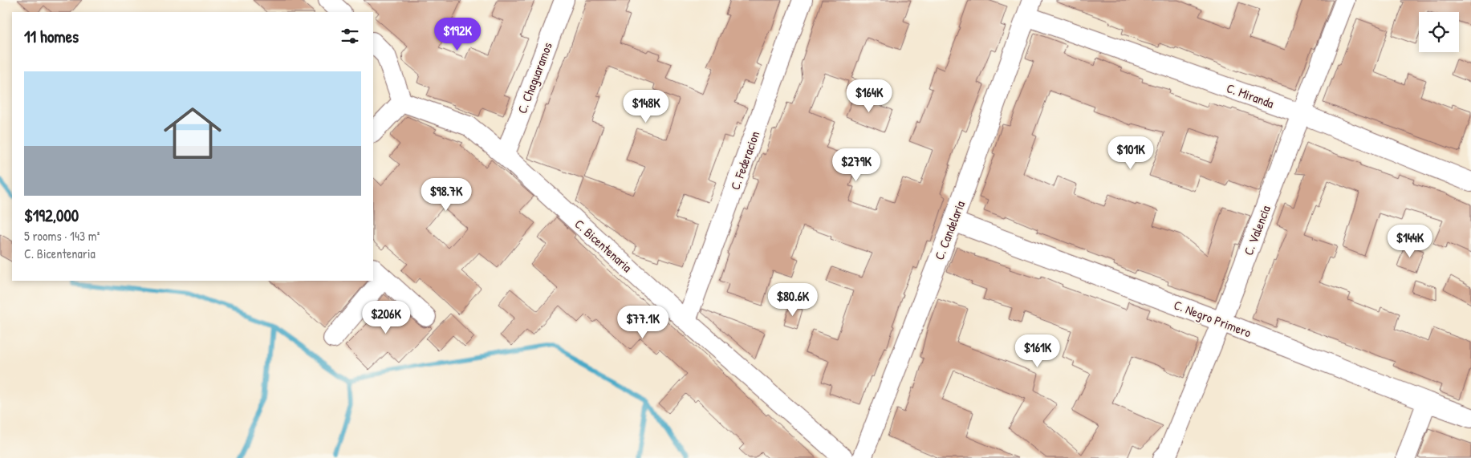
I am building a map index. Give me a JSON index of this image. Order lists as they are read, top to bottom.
{
  "streets": {
    "street": [
      "C. Chaguaramos",
      "C. Miranda",
      "C. Federacion",
      "C. Candelaria",
      "C. Valencia",
      "C. Bicentenaria",
      "C. Negro Primero"
    ]
  },
  "crossings": [
    ["C. Chaguaramos", "C. Bicentenaria"],
    ["C. Miranda", "C. Candelaria"],
    ["C. Miranda", "C. Valencia"],
    ["C. Federacion", "C. Bicentenaria"],
    ["C. Candelaria", "C. Negro Primero"],
    ["C. Valencia", "C. Negro Primero"]
  ],
  "page": {
    "heading": "11 homes",
    "price": [
      "$192K",
      "$164K",
      "$148K",
      "$101K",
      "$279K",
      "$98.7K",
      "$144K",
      "$80.6K",
      "$206K",
      "$77.1K",
      "$161K"
    ],
    "list": [
      {
        "name": "$192,000",
        "note": "5 rooms · 143 m² · C. Bicentenaria"
      }
    ]
  }
}
